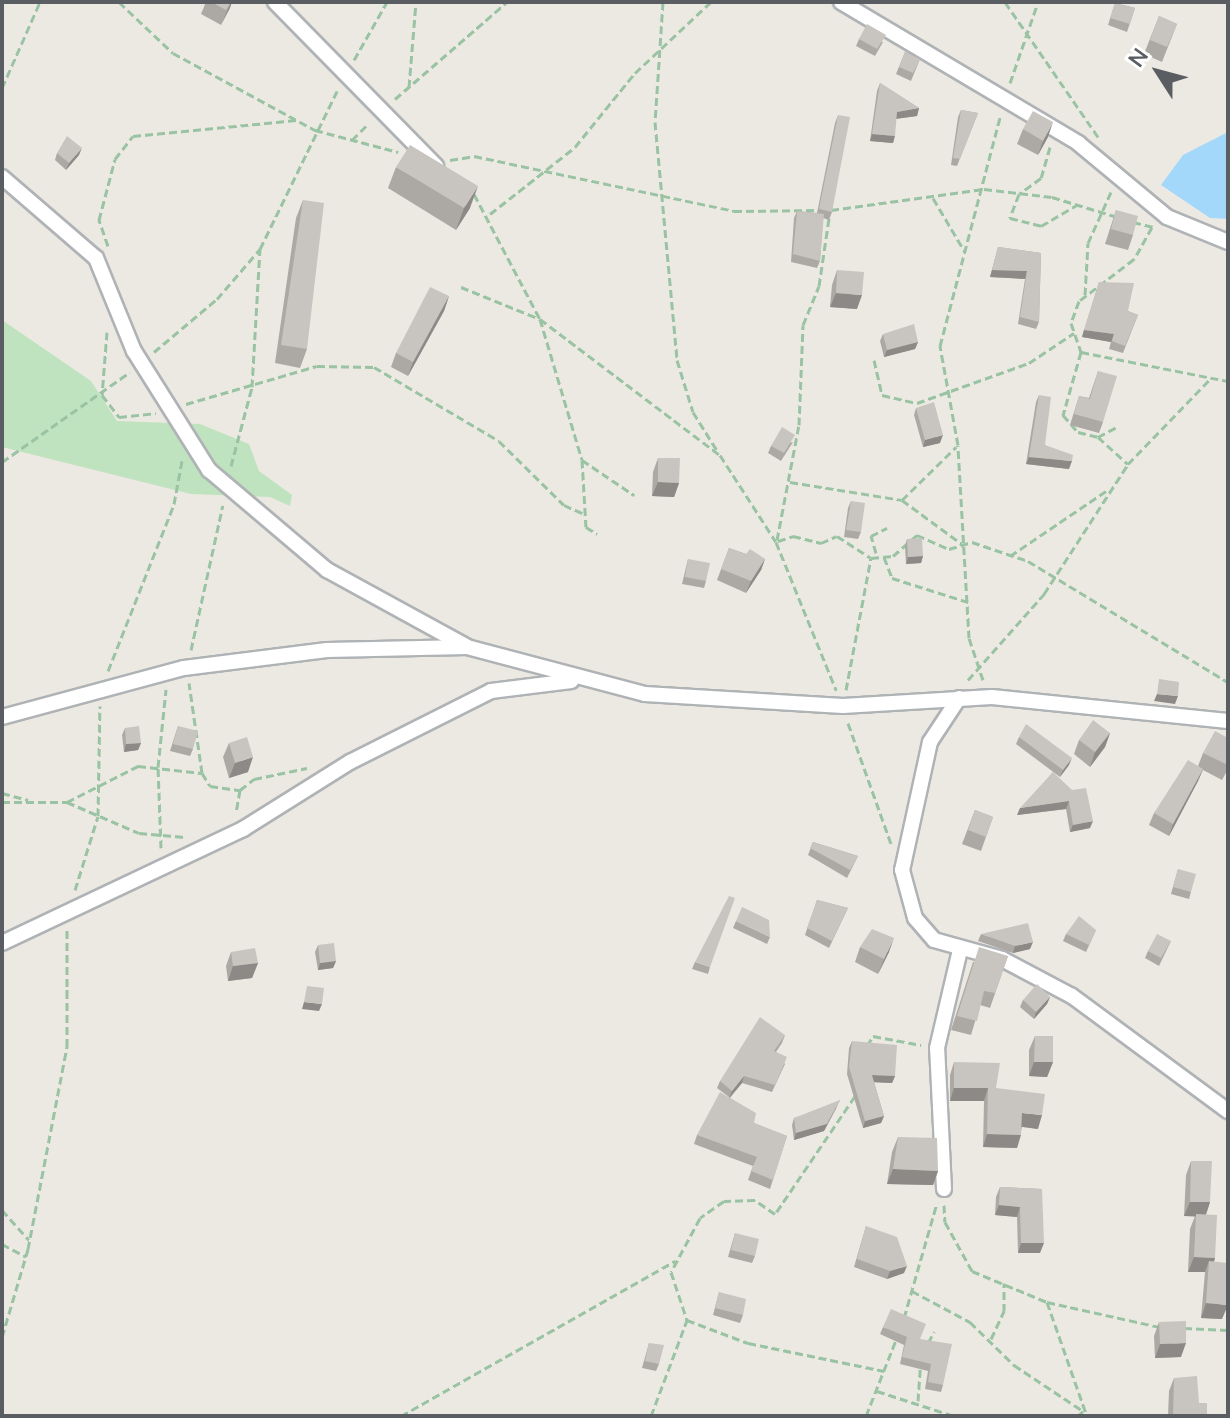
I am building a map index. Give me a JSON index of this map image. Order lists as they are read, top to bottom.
{
  "north": "top left"
}
